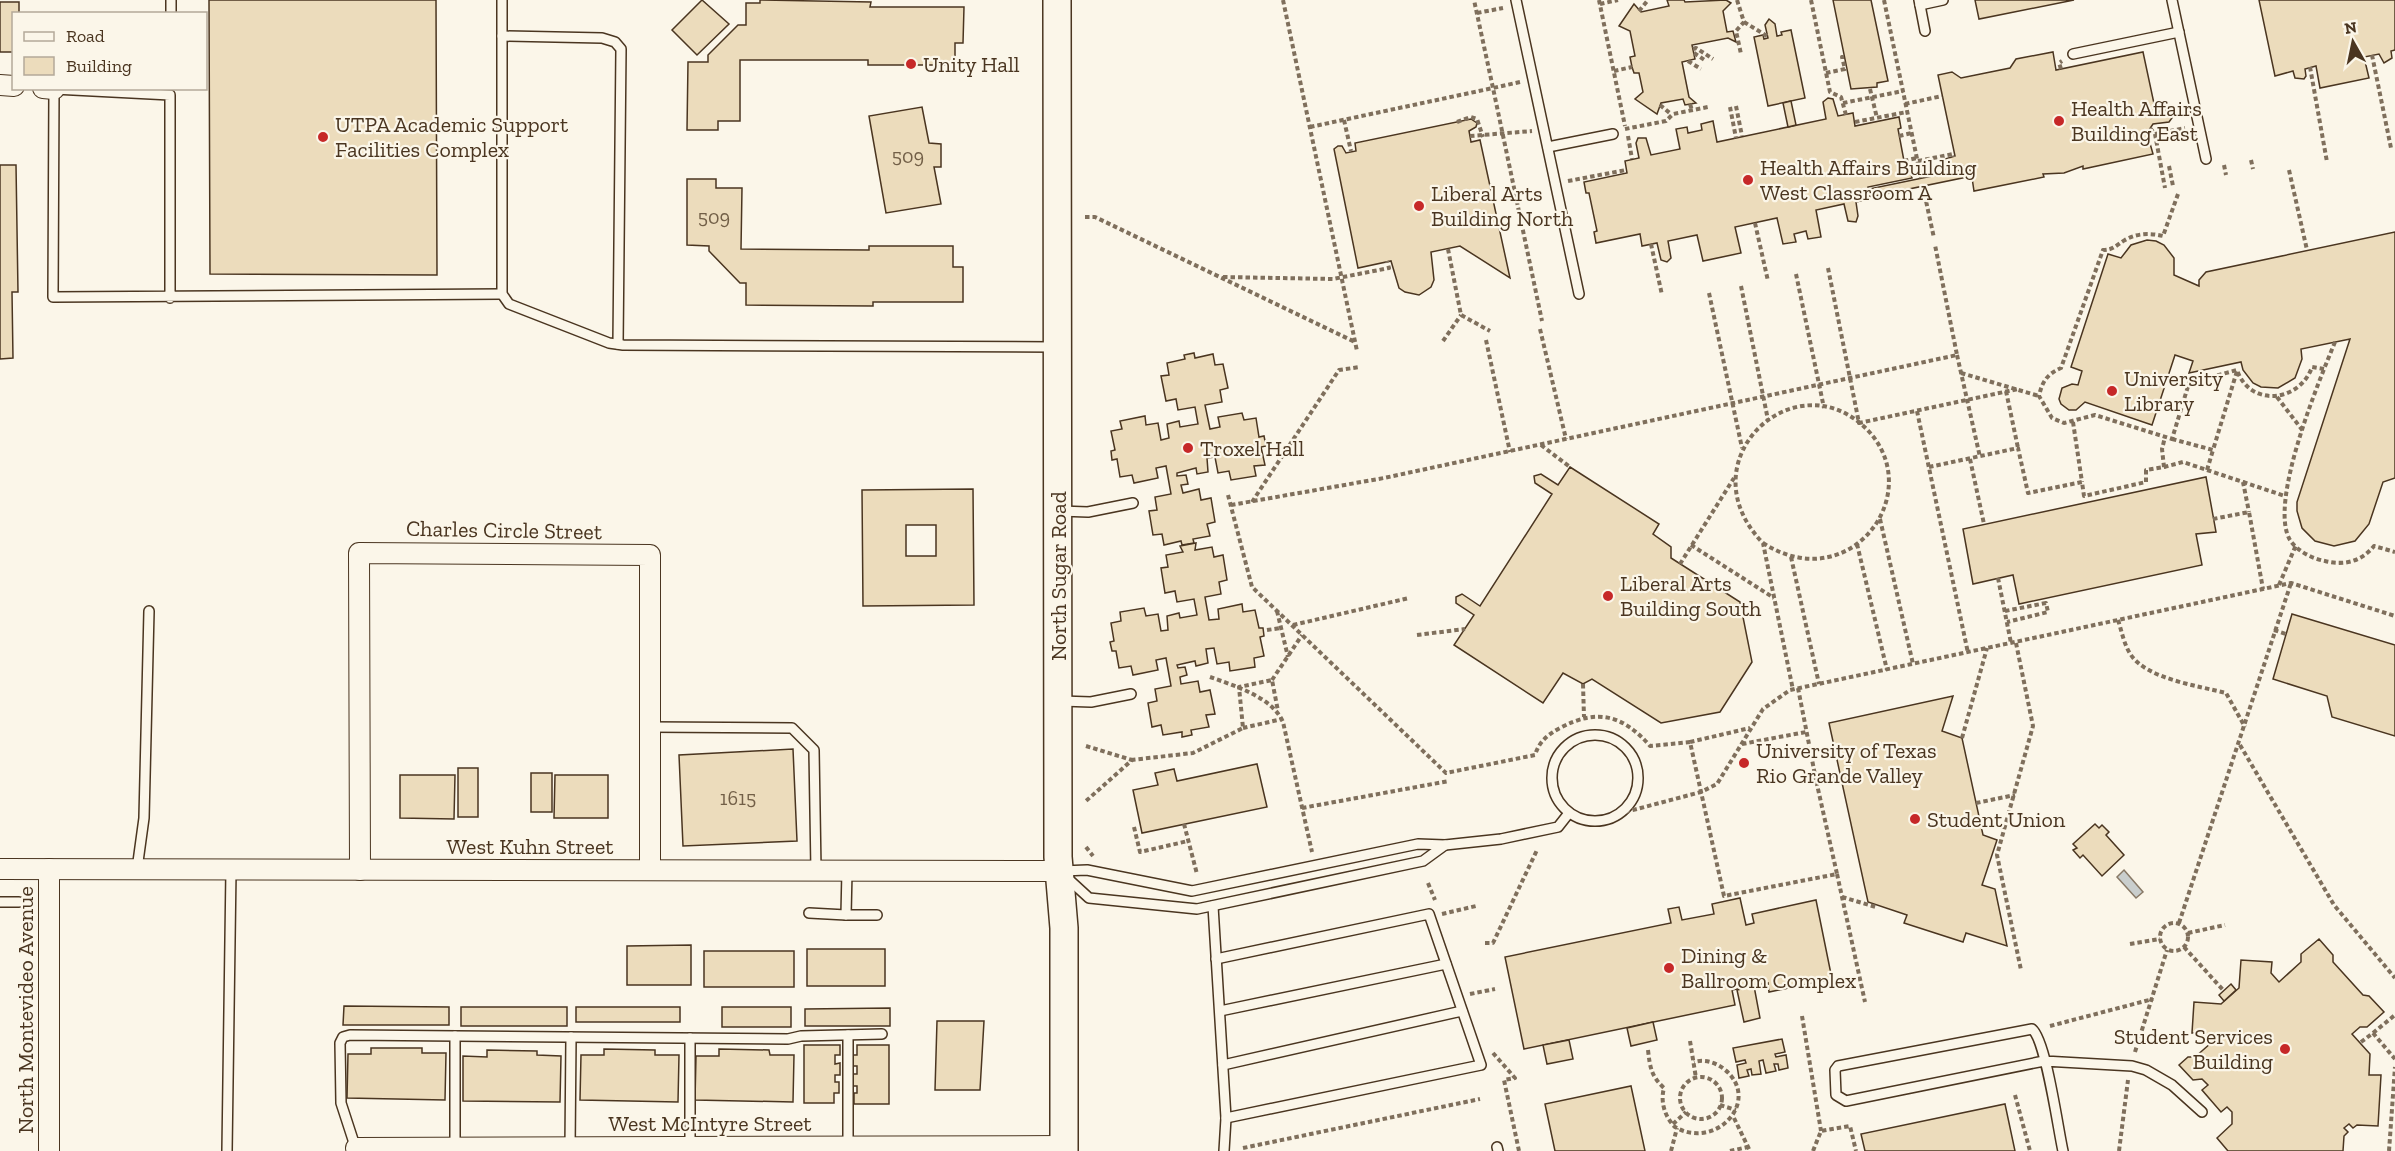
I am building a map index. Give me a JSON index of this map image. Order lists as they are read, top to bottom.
{
  "streets": {
    "street": [
      "Charles Circle Street",
      "North Sugar Road",
      "West Kuhn Street",
      "North Montevideo Avenue",
      "West McIntyre Street"
    ]
  },
  "crossings": [
    ["Charles Circle Street", "West Kuhn Street"],
    ["North Sugar Road", "West Kuhn Street"],
    ["North Sugar Road", "West McIntyre Street"],
    ["West Kuhn Street", "North Montevideo Avenue"]
  ],
  "places": [
    "Unity Hall",
    "Health Affairs Building East",
    "UTPA Academic Support Facilities Complex",
    "Health Affairs Building West Classroom A",
    "Liberal Arts Building North",
    "University Library",
    "Troxel Hall",
    "Liberal Arts Building South",
    "University of Texas Rio Grande Valley",
    "Student Union",
    "Dining & Ballroom Complex",
    "Student Services Building"
  ],
  "house_numbers": ["509", "509", "1615"],
  "legend": ["Road", "Building"],
  "north": "top"
}
